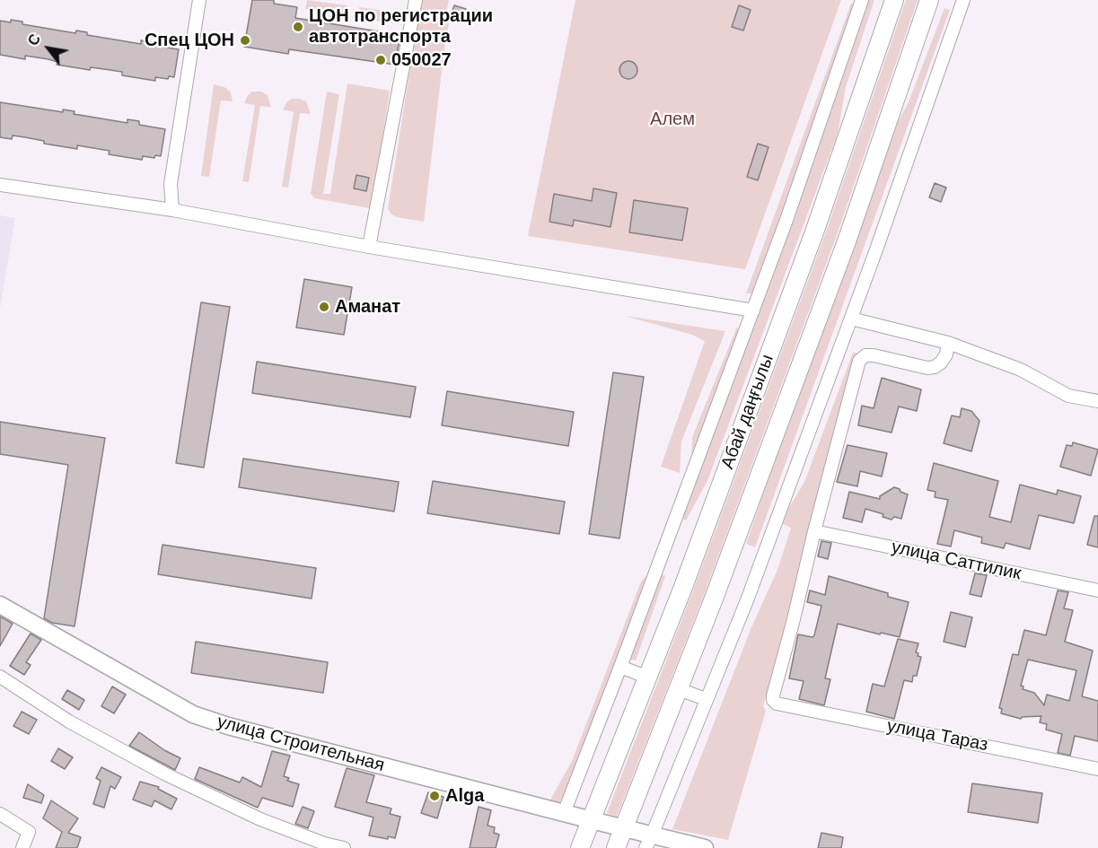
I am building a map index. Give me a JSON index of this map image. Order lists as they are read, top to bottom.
{
  "streets": {
    "main road": ["Абай даңғылы"],
    "street": ["улица Саттилик", "улица Тараз", "улица Строительная"]
  },
  "crossings": [
    ["Абай даңғылы", "улица Строительная"],
    ["улица Саттилик", "улица Тараз"]
  ],
  "parks": ["Алем"],
  "places": [
    "ЦОН по регистрации автотранспорта",
    "Спец ЦОН",
    "050027",
    "Аманат",
    "Alga"
  ],
  "north": "top left"
}
